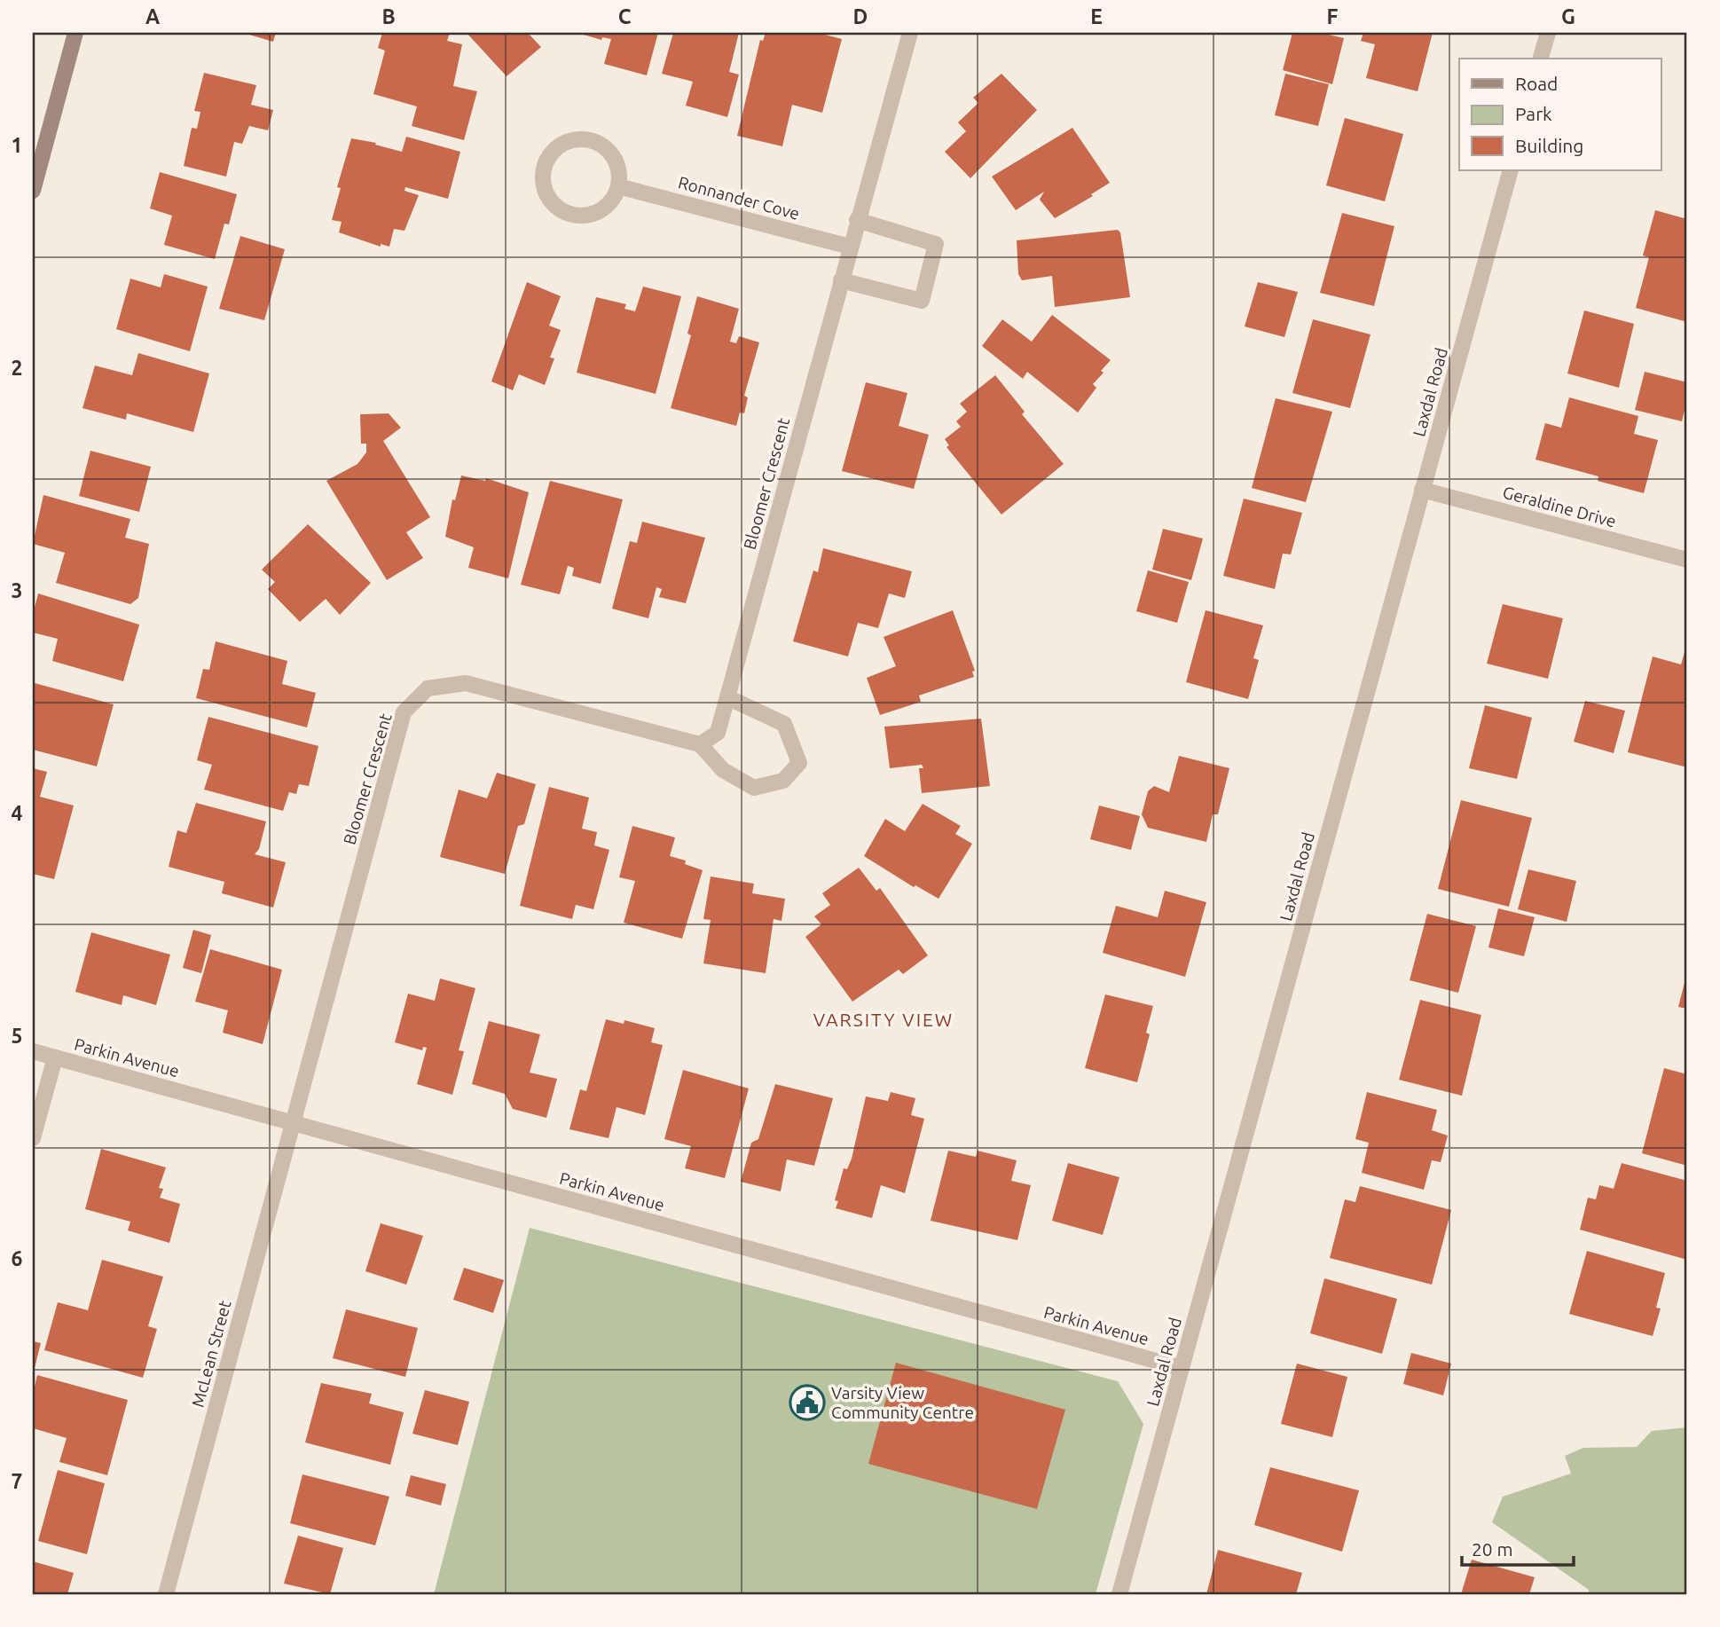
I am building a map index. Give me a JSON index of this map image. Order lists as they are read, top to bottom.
{
  "streets": {
    "street": [
      "Ronnander Cove",
      "Laxdal Road",
      "Bloomer Crescent",
      "Geraldine Drive",
      "Parkin Avenue",
      "McLean Street"
    ]
  },
  "crossings": [
    ["Ronnander Cove", "Bloomer Crescent"],
    ["Laxdal Road", "Geraldine Drive"],
    ["Laxdal Road", "Parkin Avenue"],
    ["Bloomer Crescent", "Parkin Avenue"],
    ["Bloomer Crescent", "McLean Street"],
    ["Parkin Avenue", "McLean Street"]
  ],
  "districts": ["VARSITY VIEW"],
  "places": {
    "public building": ["Varsity View Community Centre"]
  },
  "legend": ["Road", "Park", "Building"],
  "scale_bar": "20 m",
  "grid": {
    "columns": [
      "A",
      "B",
      "C",
      "D",
      "E",
      "F",
      "G"
    ],
    "rows": [
      "1",
      "2",
      "3",
      "4",
      "5",
      "6",
      "7"
    ]
  }
}
